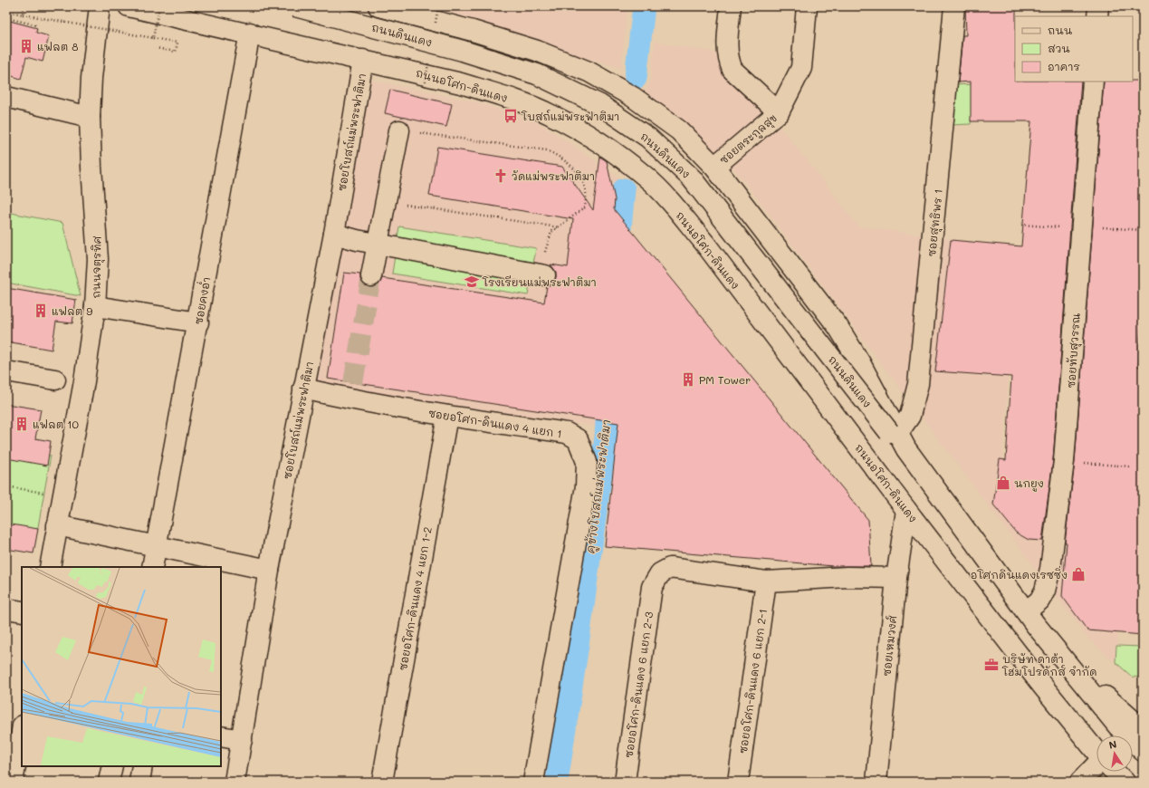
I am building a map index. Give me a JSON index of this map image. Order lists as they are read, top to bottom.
{
  "streets": {
    "street": [
      "ถนนดินแดง",
      "ถนนอโศก-ดินแดง",
      "ซอยโบสถ์แม่พระฟาติมา",
      "ซอยตระกูลสุข",
      "ซอยสุทธิพร 1",
      "ถนนจตุรทิศ",
      "ซอยคงอ่ำ",
      "ซอยทับสุวรรณ",
      "ซอยอโศก-ดินแดง 4 แยก 1",
      "ซอยอโศก-ดินแดง 4 แยก 1-2",
      "ซอยเหมวงศ์",
      "ซอยอโศก-ดินแดง 6 แยก 2-1",
      "ซอยอโศก-ดินแดง 6 แยก 2-3"
    ]
  },
  "crossings": [
    ["ถนนดินแดง", "ซอยสุทธิพร 1"],
    ["ถนนอโศก-ดินแดง", "ซอยโบสถ์แม่พระฟาติมา"],
    ["ถนนอโศก-ดินแดง", "ซอยคงอ่ำ"],
    ["ถนนอโศก-ดินแดง", "ซอยเหมวงศ์"],
    ["ซอยโบสถ์แม่พระฟาติมา", "ซอยอโศก-ดินแดง 4 แยก 1"],
    ["ซอยอโศก-ดินแดง 4 แยก 1", "ซอยอโศก-ดินแดง 4 แยก 1-2"],
    ["ซอยอโศก-ดินแดง 6 แยก 2-1", "ซอยอโศก-ดินแดง 6 แยก 2-3"]
  ],
  "water": ["คูข้างโบสถ์แม่พระฟาติมา"],
  "places": {
    "building": [
      "แฟลต 8",
      "แฟลต 9",
      "PM Tower",
      "แฟลต 10"
    ],
    "bus stop": ["โบสถ์แม่พระฟาติมา"],
    "church": ["วัดแม่พระฟาติมา"],
    "school or university": ["โรงเรียนแม่พระฟาติมา"],
    "shop": ["นกยูง", "อโศกดินแดงเรซซิ่ง"],
    "office": ["บริษัท ดาต้า โฮมโปรดักส์ จำกัด"]
  },
  "legend": ["ถนน", "สวน", "อาคาร"],
  "north": "top"
}
